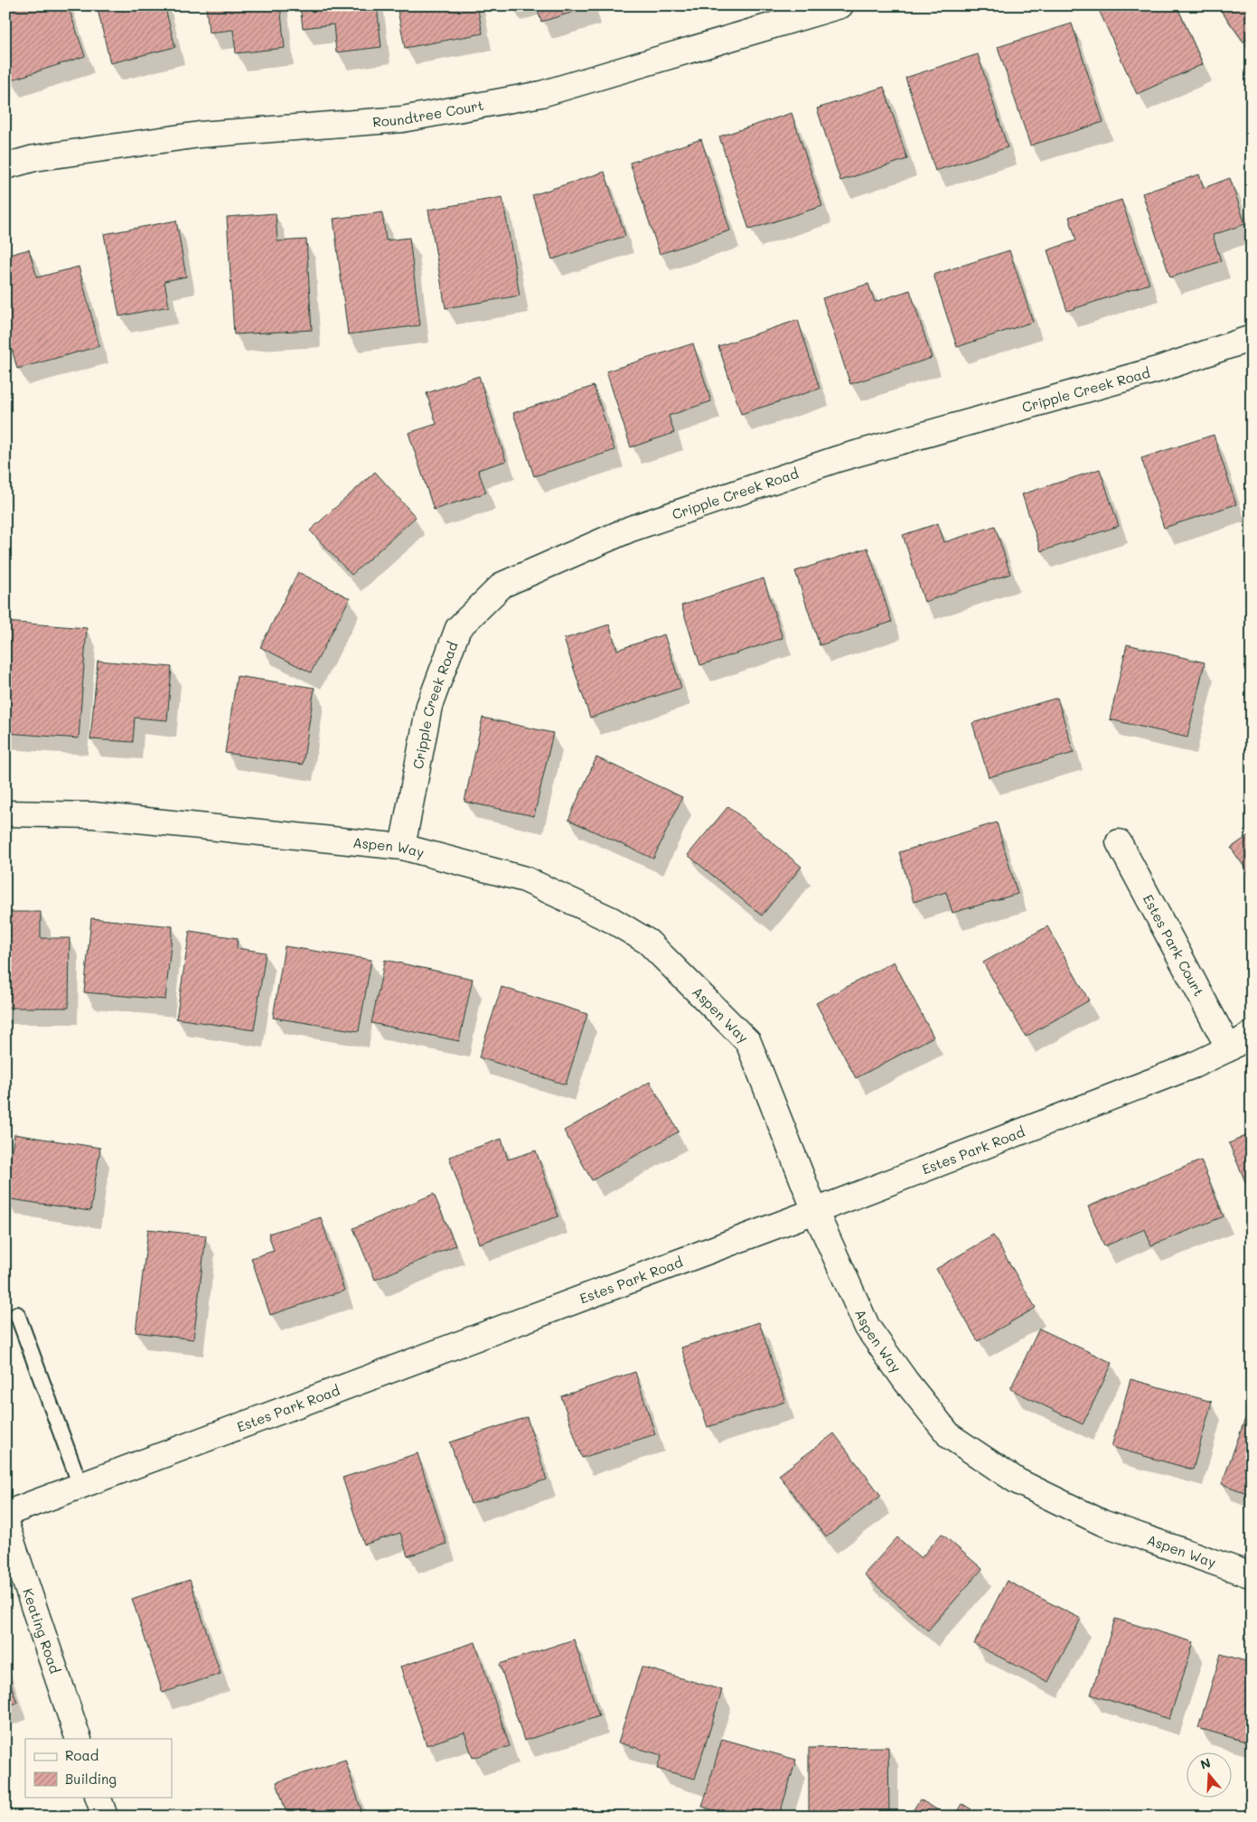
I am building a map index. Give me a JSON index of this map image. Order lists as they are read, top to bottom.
{
  "streets": {
    "street": [
      "Roundtree Court",
      "Cripple Creek Road",
      "Aspen Way",
      "Estes Park Court",
      "Estes Park Road",
      "Keating Road"
    ]
  },
  "crossings": [
    ["Cripple Creek Road", "Aspen Way"],
    ["Aspen Way", "Estes Park Road"],
    ["Estes Park Court", "Estes Park Road"]
  ],
  "legend": ["Road", "Building"],
  "north": "top"
}
